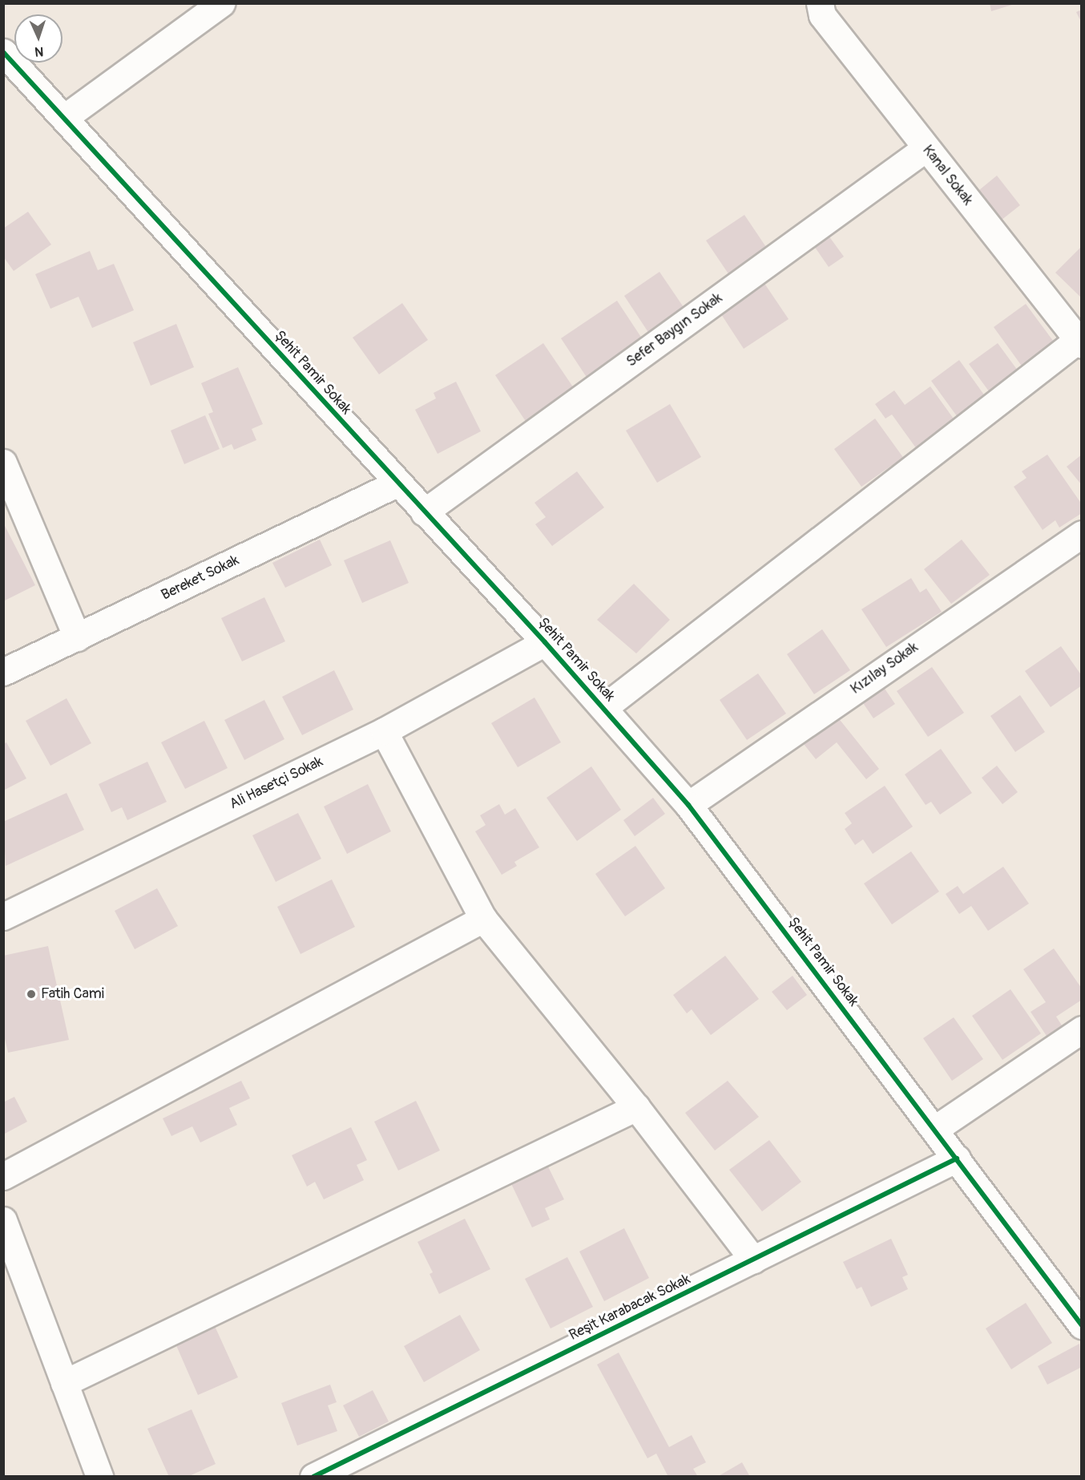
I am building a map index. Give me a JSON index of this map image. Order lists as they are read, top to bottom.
{
  "streets": {
    "street": [
      "Kanal Sokak",
      "Sefer Baygın Sokak",
      "Şehit Pamir Sokak",
      "Bereket Sokak",
      "Kızılay Sokak",
      "Ali Hasetçi Sokak",
      "Reşit Karabacak Sokak"
    ]
  },
  "crossings": [
    ["Kanal Sokak", "Sefer Baygın Sokak"],
    ["Sefer Baygın Sokak", "Şehit Pamir Sokak"],
    ["Şehit Pamir Sokak", "Bereket Sokak"],
    ["Şehit Pamir Sokak", "Kızılay Sokak"],
    ["Şehit Pamir Sokak", "Ali Hasetçi Sokak"],
    ["Şehit Pamir Sokak", "Reşit Karabacak Sokak"]
  ],
  "places": ["Fatih Cami"],
  "north": "bottom"
}
